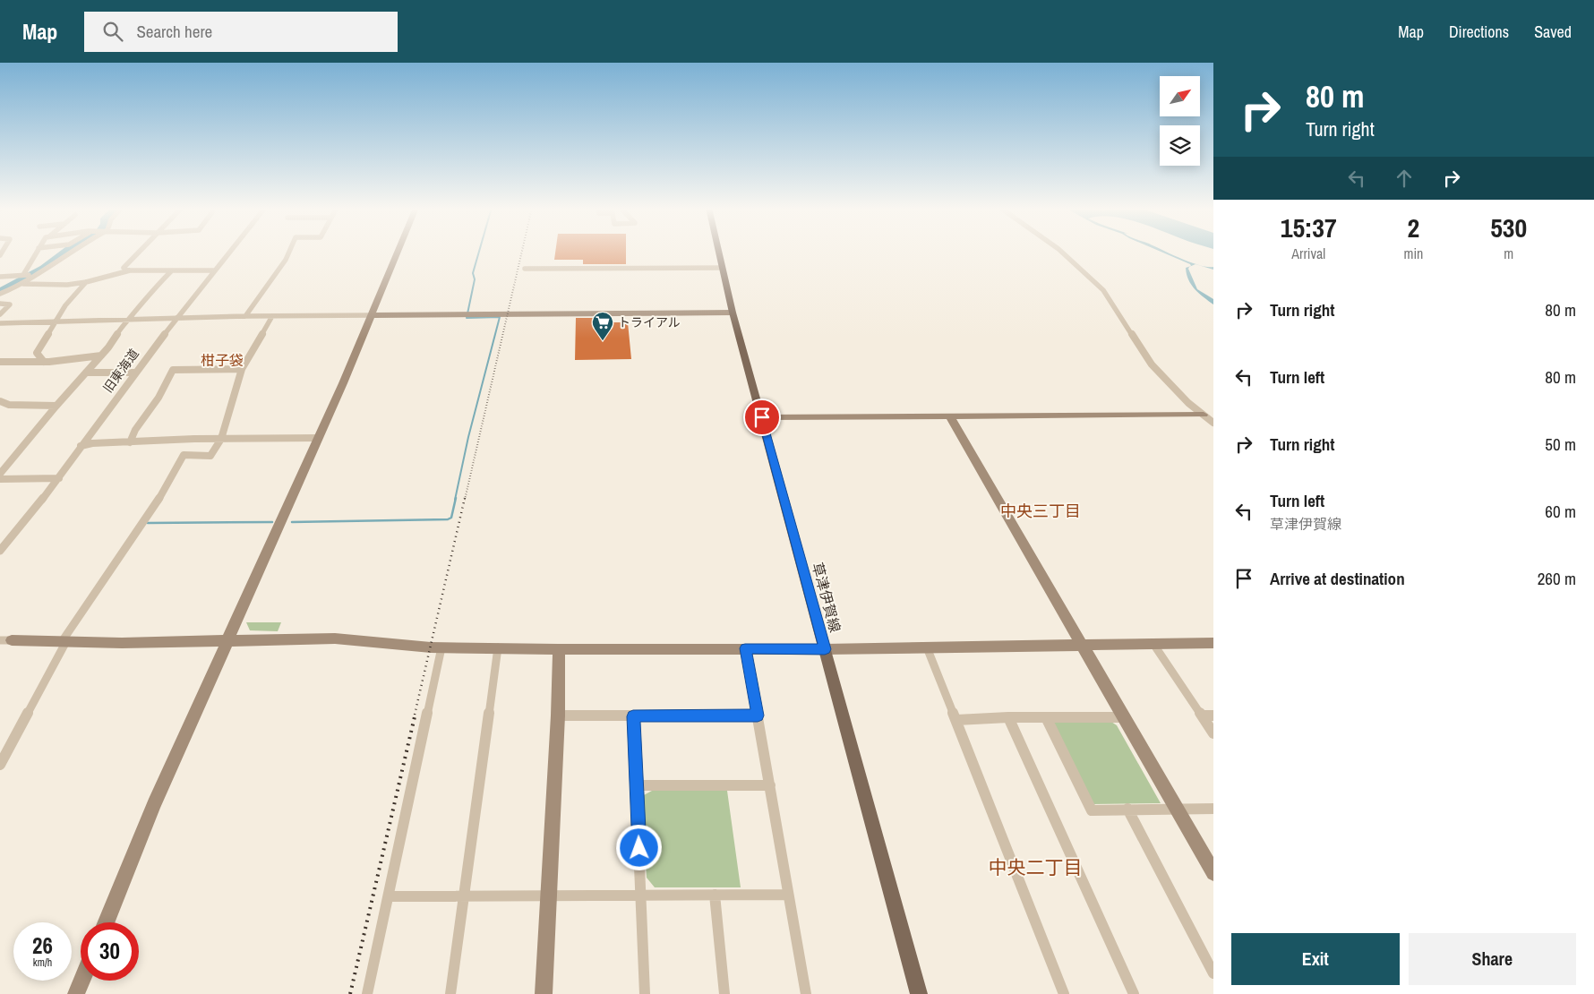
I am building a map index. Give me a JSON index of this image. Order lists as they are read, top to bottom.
{
  "streets": {
    "main road": ["草津伊賀線"],
    "street": ["旧東海道"]
  },
  "districts": ["柑子袋", "中央三丁目", "中央二丁目"],
  "places": {
    "supermarket": ["トライアル"]
  },
  "north": "top right",
  "page": {
    "header": "Map",
    "search": "Search here",
    "nav": ["Map", "Directions", "Saved"],
    "turn": ["80 m", "Turn right"],
    "eta": [
      "15:37",
      "Arrival",
      "2",
      "min",
      "530",
      "m"
    ],
    "list": [
      {
        "name": "Turn right",
        "value": "80 m"
      },
      {
        "name": "Turn left",
        "value": "80 m"
      },
      {
        "name": "Turn right",
        "value": "50 m"
      },
      {
        "name": "Turn left",
        "note": "草津伊賀線",
        "value": "60 m"
      },
      {
        "name": "Arrive at destination",
        "value": "260 m"
      }
    ],
    "speed": "26 km/h",
    "limit": "30",
    "buttons": ["Exit", "Share"]
  }
}
